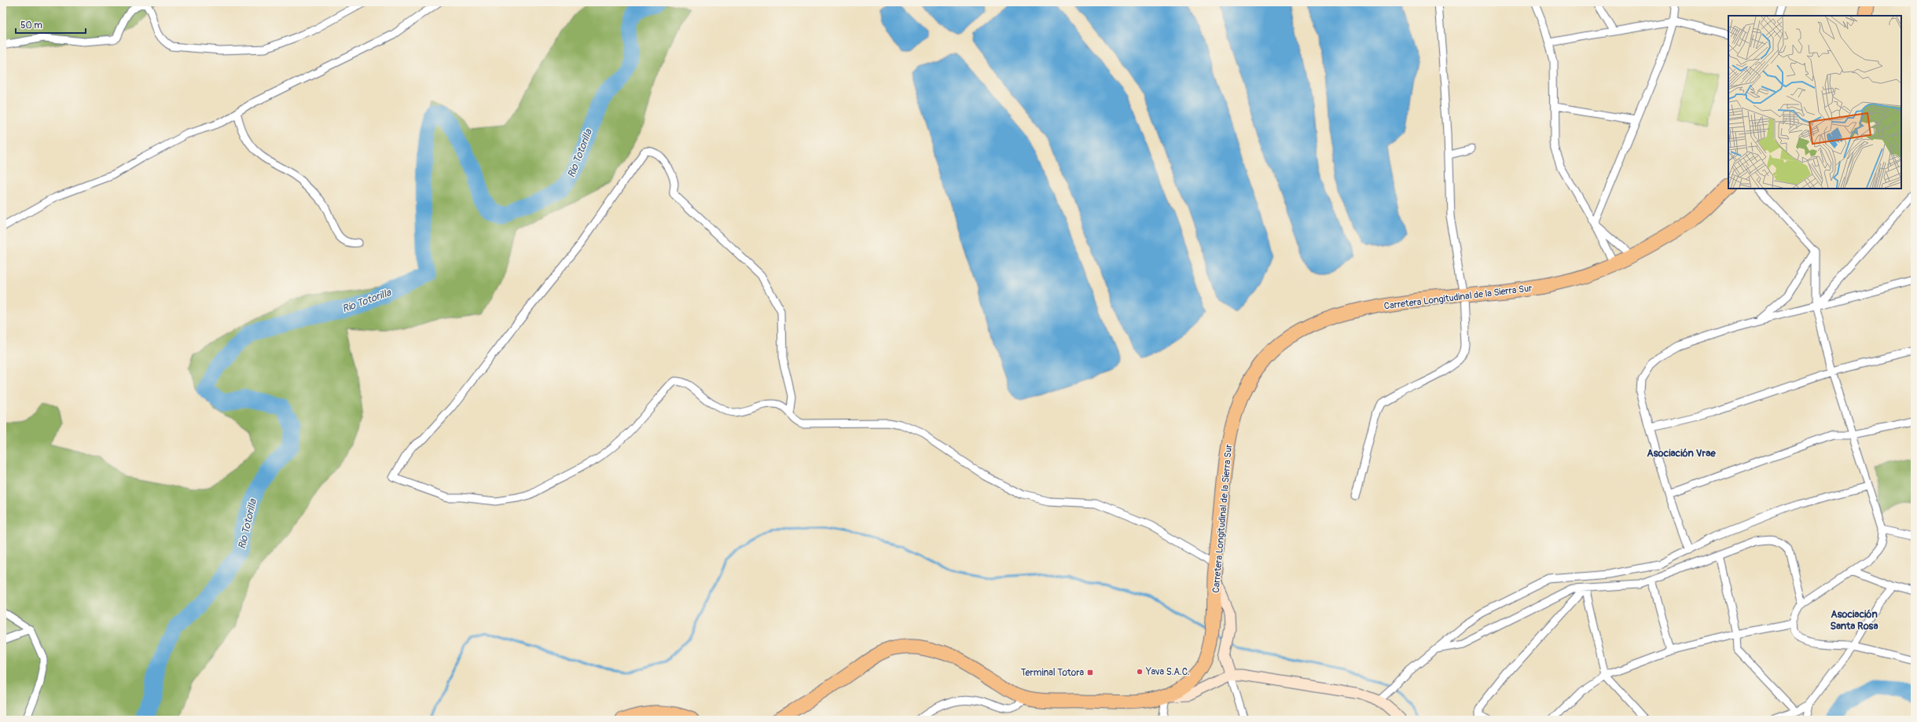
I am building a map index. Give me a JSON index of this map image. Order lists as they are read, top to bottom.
{
  "streets": {
    "highway": ["Carretera Longitudinal de la Sierra Sur"]
  },
  "districts": ["Asociación Vrae", "Asociación Santa Rosa"],
  "water": ["Rio Totorilla"],
  "places": {
    "other": ["Yava S.A.C."],
    "transit": ["Terminal Totora"]
  },
  "scale_bar": "50 m"
}
